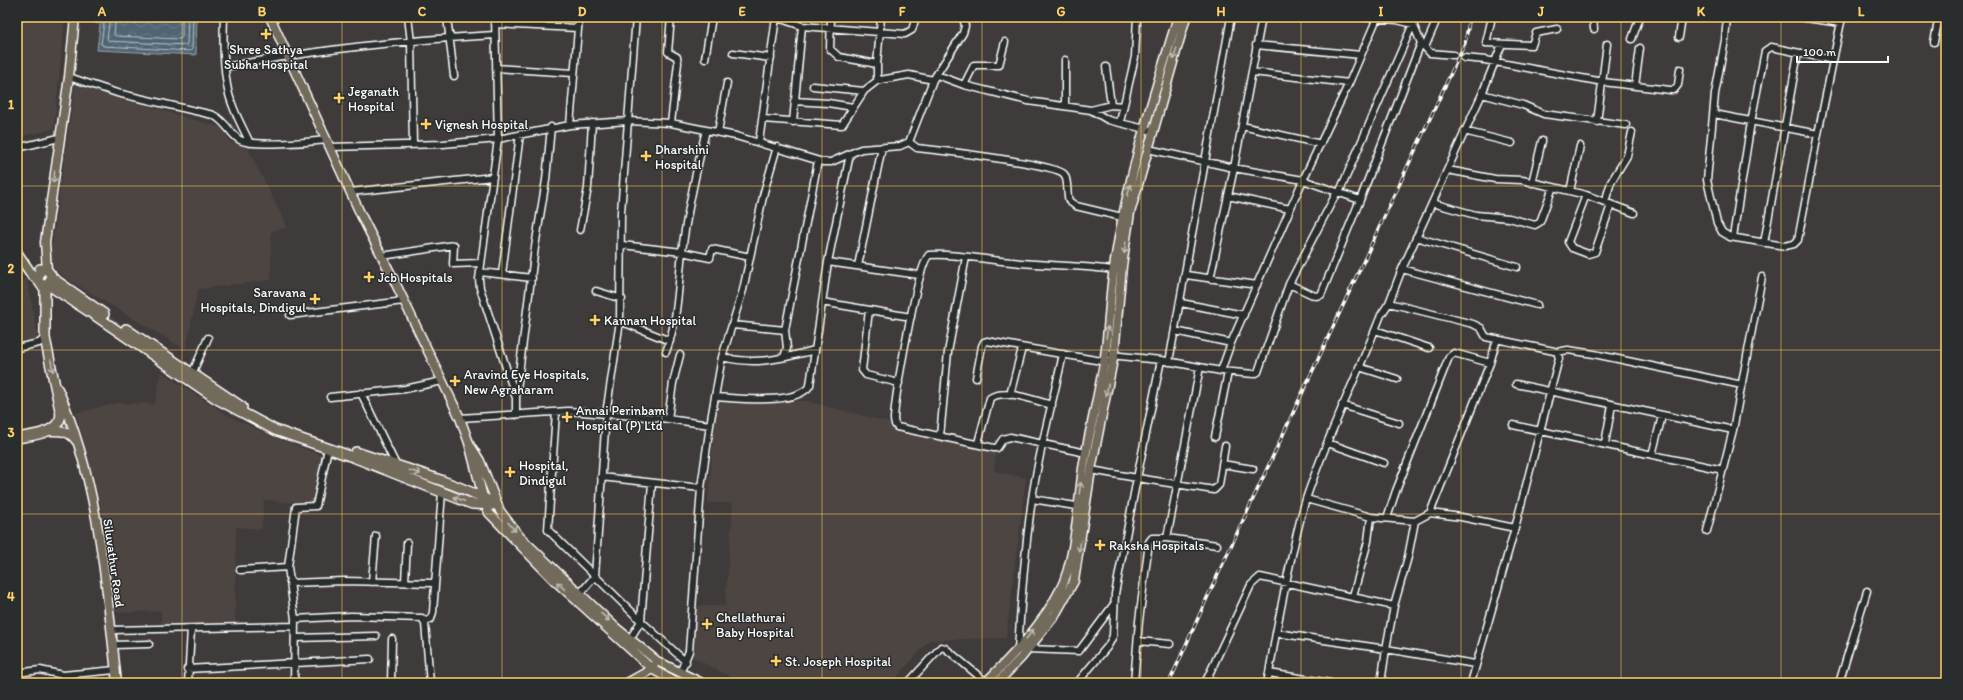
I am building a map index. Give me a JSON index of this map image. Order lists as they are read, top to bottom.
{
  "streets": {
    "main road": ["Siluvathur Road"]
  },
  "places": {
    "health": [
      "Shree Sathya Subha Hospital",
      "Jeganath Hospital",
      "Vignesh Hospital",
      "Dharshini Hospital",
      "Jcb Hospitals",
      "Saravana Hospitals, Dindigul",
      "Kannan Hospital",
      "Aravind Eye Hospitals, New Agraharam",
      "Annai Perinbam Hospital (P) Ltd",
      "Hospital, Dindigul",
      "Raksha Hospitals",
      "Chellathurai Baby Hospital",
      "St. Joseph Hospital"
    ]
  },
  "scale_bar": "100 m",
  "grid": {
    "columns": [
      "A",
      "B",
      "C",
      "D",
      "E",
      "F",
      "G",
      "H",
      "I",
      "J",
      "K",
      "L"
    ],
    "rows": [
      "1",
      "2",
      "3",
      "4"
    ]
  }
}
